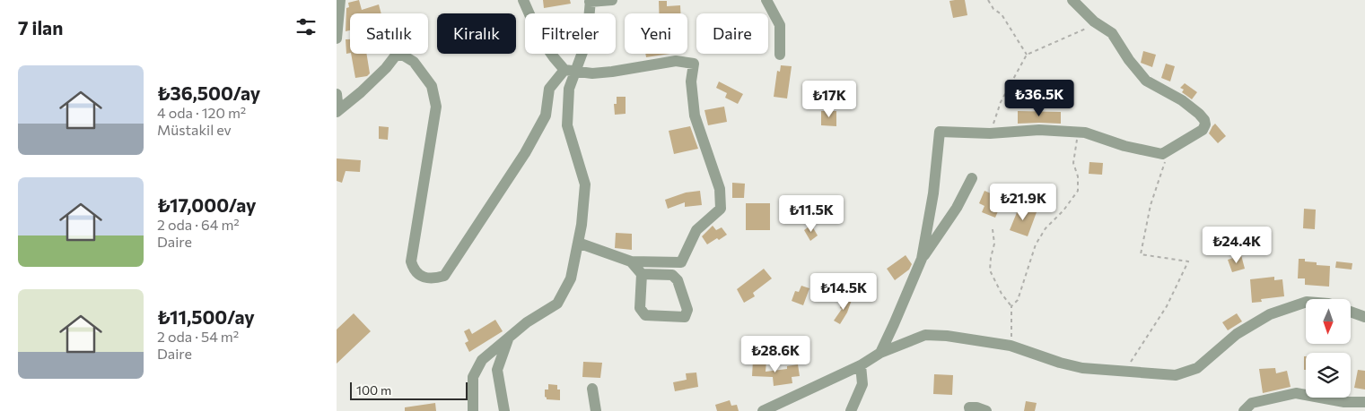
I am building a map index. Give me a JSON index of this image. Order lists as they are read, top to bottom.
{
  "scale_bar": "100 m",
  "north": "bottom",
  "page": {
    "heading": "7 ilan",
    "chip": [
      "Satılık",
      "Kiralık",
      "Filtreler",
      "Yeni",
      "Daire"
    ],
    "list": [
      {
        "name": "₺36,500/ay",
        "note": "4 oda · 120 m² · Müstakil ev"
      },
      {
        "name": "₺17,000/ay",
        "note": "2 oda · 64 m² · Daire"
      },
      {
        "name": "₺11,500/ay",
        "note": "2 oda · 54 m² · Daire"
      }
    ],
    "price": [
      "₺36.5K",
      "₺17K",
      "₺21.9K",
      "₺11.5K",
      "₺24.4K",
      "₺14.5K",
      "₺28.6K"
    ],
    "scale": "100 m"
  }
}
